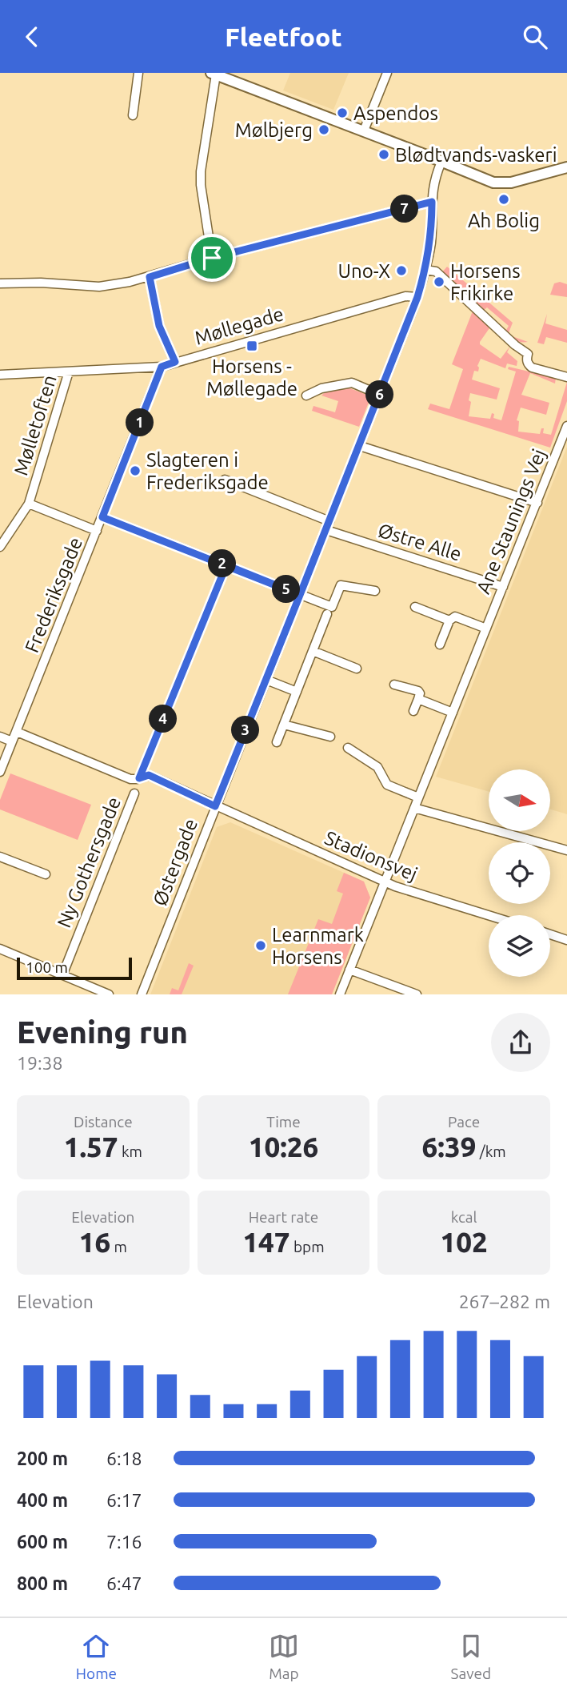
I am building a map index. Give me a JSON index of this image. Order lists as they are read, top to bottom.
{
  "streets": {
    "street": [
      "Møllegade",
      "Mølletoften",
      "Ane Staunings Vej",
      "Østre Alle",
      "Frederiksgade",
      "Stadionsvej",
      "Ny Gothersgade",
      "Østergade"
    ]
  },
  "crossings": [
    ["Møllegade", "Mølletoften"],
    ["Møllegade", "Frederiksgade"],
    ["Møllegade", "Østergade"],
    ["Ane Staunings Vej", "Østre Alle"],
    ["Ane Staunings Vej", "Stadionsvej"],
    ["Østre Alle", "Østergade"],
    ["Frederiksgade", "Stadionsvej"],
    ["Stadionsvej", "Østergade"]
  ],
  "places": {
    "other": [
      "Aspendos",
      "Mølbjerg",
      "Blødtvands-vaskeri",
      "Ah Bolig",
      "Uno-X",
      "Horsens Frikirke",
      "Slagteren i Frederiksgade",
      "Learnmark Horsens"
    ],
    "transit": ["Horsens - Møllegade"]
  },
  "scale_bar": "100 m",
  "north": "right",
  "page": {
    "header": "Fleetfoot",
    "pins": [
      "7",
      "6",
      "1",
      "2",
      "5",
      "4",
      "3"
    ],
    "scale": "100 m",
    "heading": ["Evening run", "19:38"],
    "stats": [
      ["Distance", "1.57 km"],
      ["Time", "10:26"],
      ["Pace", "6:39 /km"],
      ["Elevation", "16 m"],
      ["Heart rate", "147 bpm"],
      ["kcal", "102"]
    ],
    "chart": ["Elevation", "267–282 m"],
    "list": [
      {
        "name": "200 m",
        "note": "6:18"
      },
      {
        "name": "400 m",
        "note": "6:17"
      },
      {
        "name": "600 m",
        "note": "7:16"
      },
      {
        "name": "800 m",
        "note": "6:47"
      }
    ],
    "tabs": ["Home", "Map", "Saved"]
  }
}
